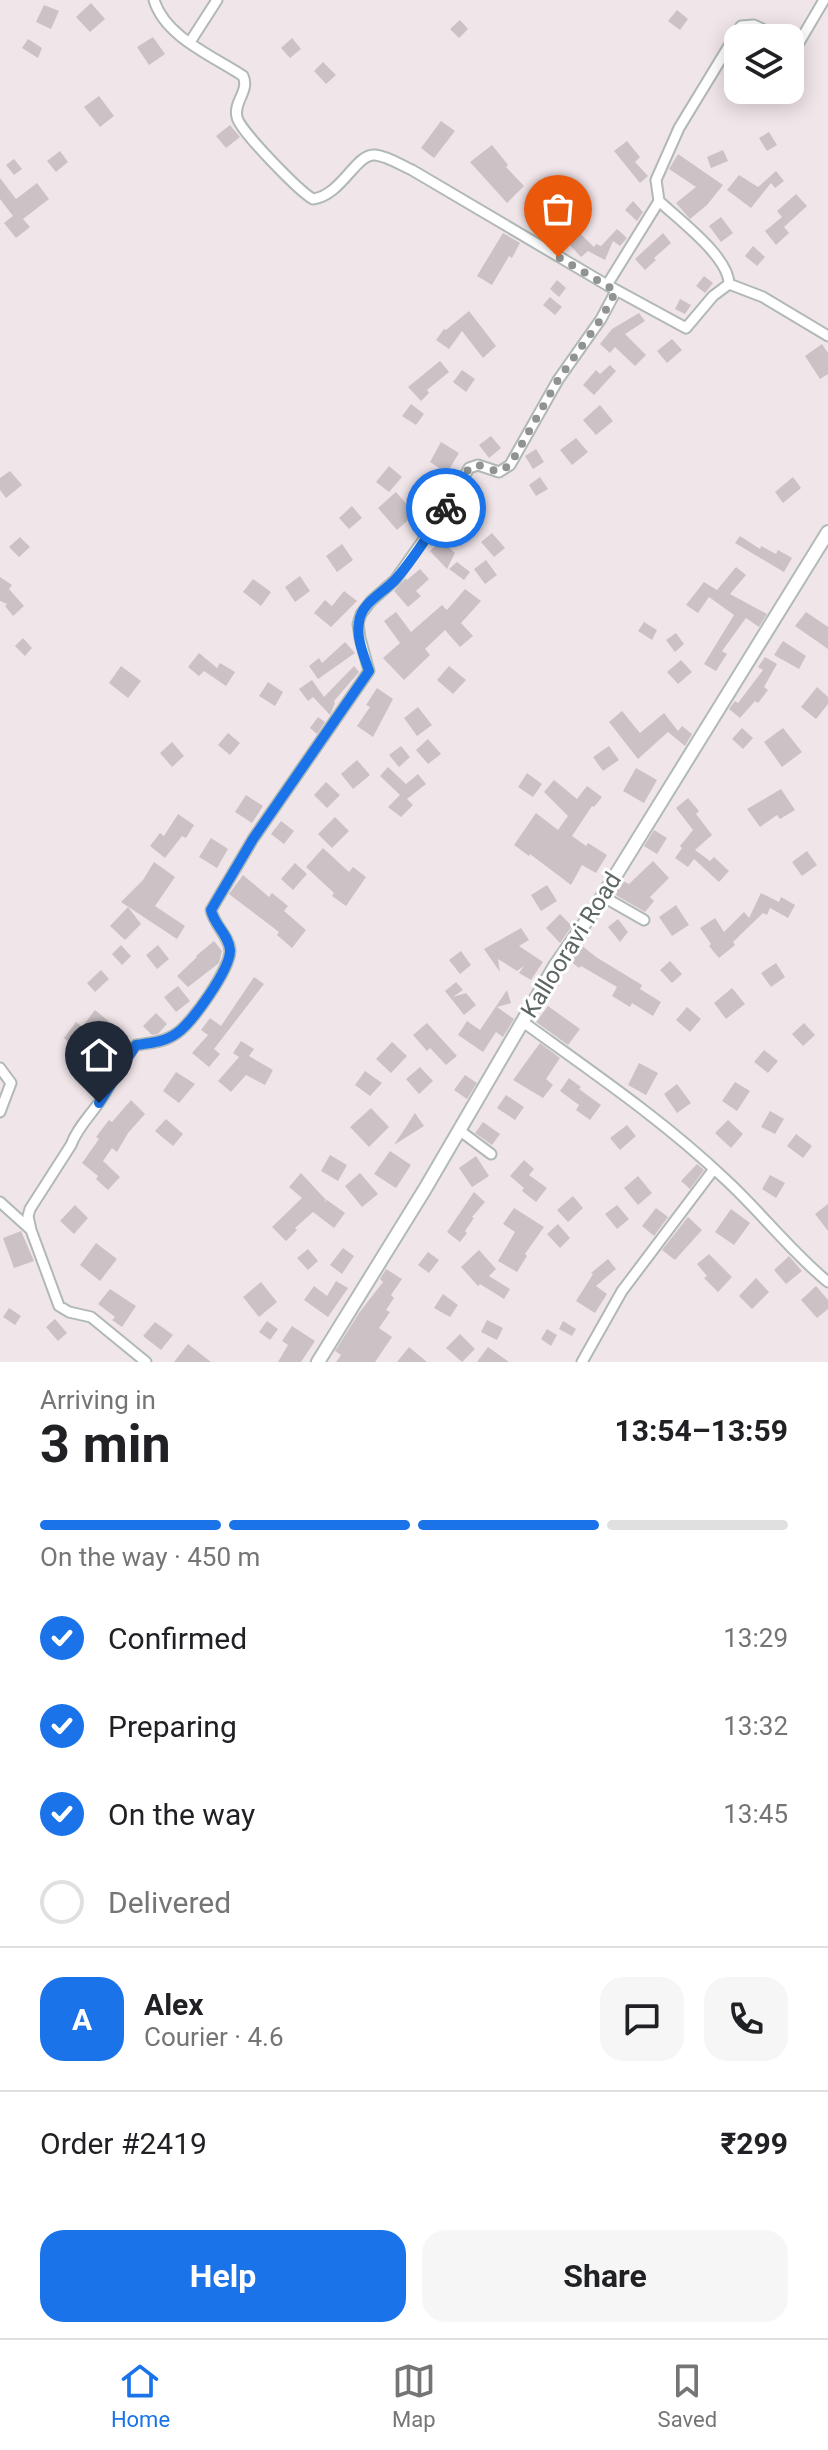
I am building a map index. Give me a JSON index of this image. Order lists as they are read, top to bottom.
{
  "streets": {
    "main road": ["Kallooravi Road"]
  },
  "page": {
    "heading": ["3 min", "Arriving in", "13:54–13:59"],
    "panel": [
      "Alex",
      "Courier · 4.6",
      "Order #2419",
      "₹299"
    ],
    "bar": "On the way · 450 m",
    "list": [
      ["Confirmed", "13:29"],
      ["Preparing", "13:32"],
      ["On the way", "13:45"],
      "Delivered"
    ],
    "round": "A",
    "buttons": ["Help", "Share"],
    "tabs": ["Home", "Map", "Saved"]
  }
}
